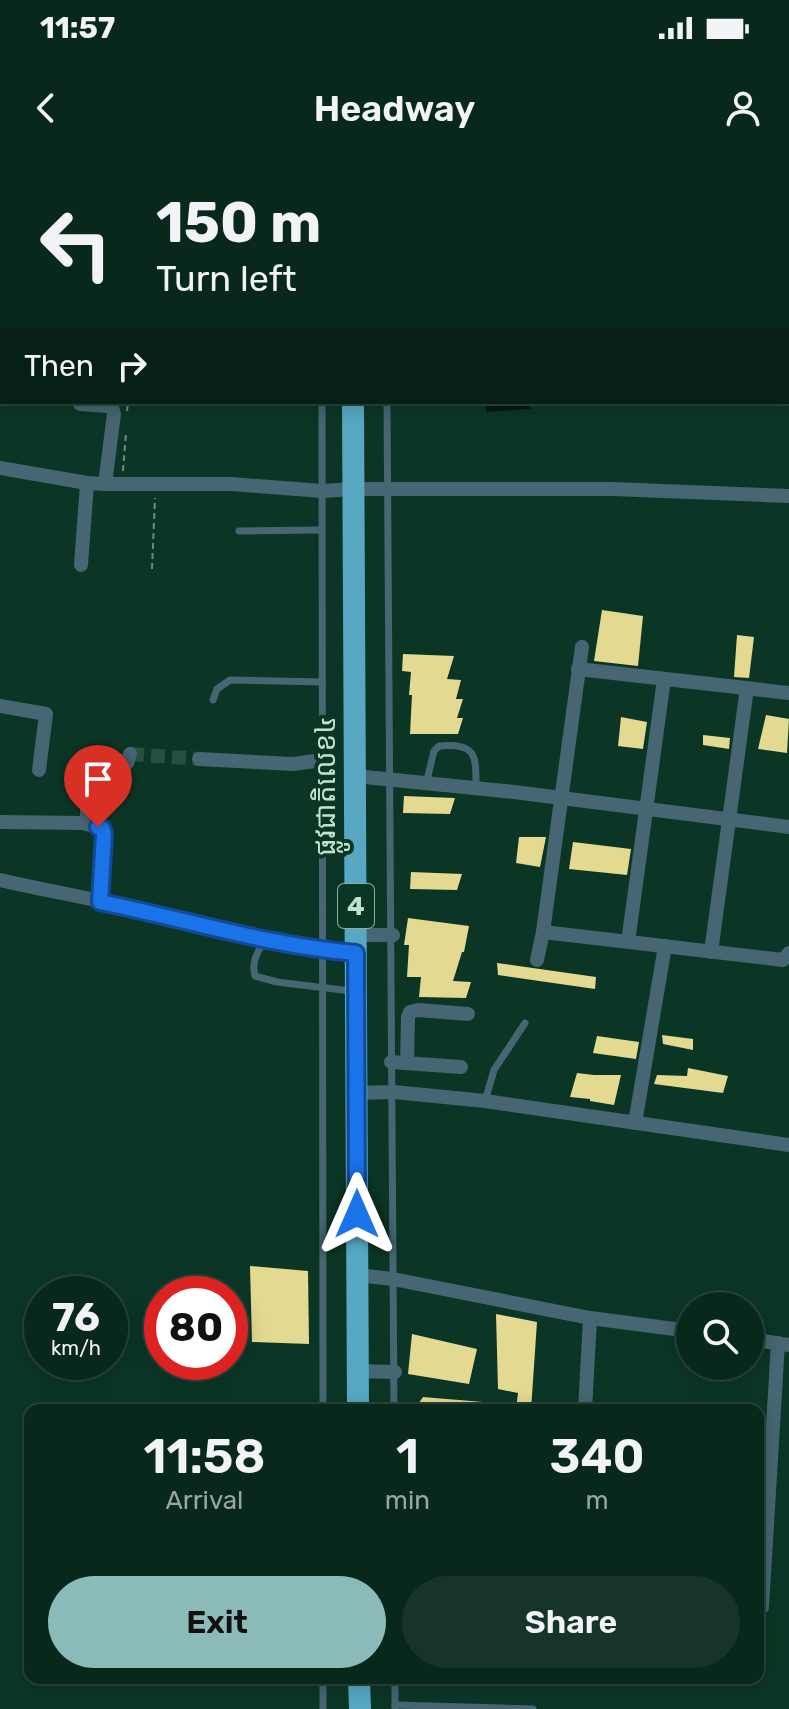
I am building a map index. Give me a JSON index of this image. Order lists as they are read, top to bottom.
{
  "streets": {
    "highway": ["ផ្លូវជាតិលេខ៤", "4"]
  },
  "page": {
    "status": "11:57",
    "header": "Headway",
    "turn": ["150 m", "Turn left"],
    "then": "Then",
    "speed": "76 km/h",
    "limit": "80",
    "eta": [
      "11:58",
      "Arrival",
      "1",
      "min",
      "340",
      "m"
    ],
    "buttons": ["Exit", "Share"]
  }
}
